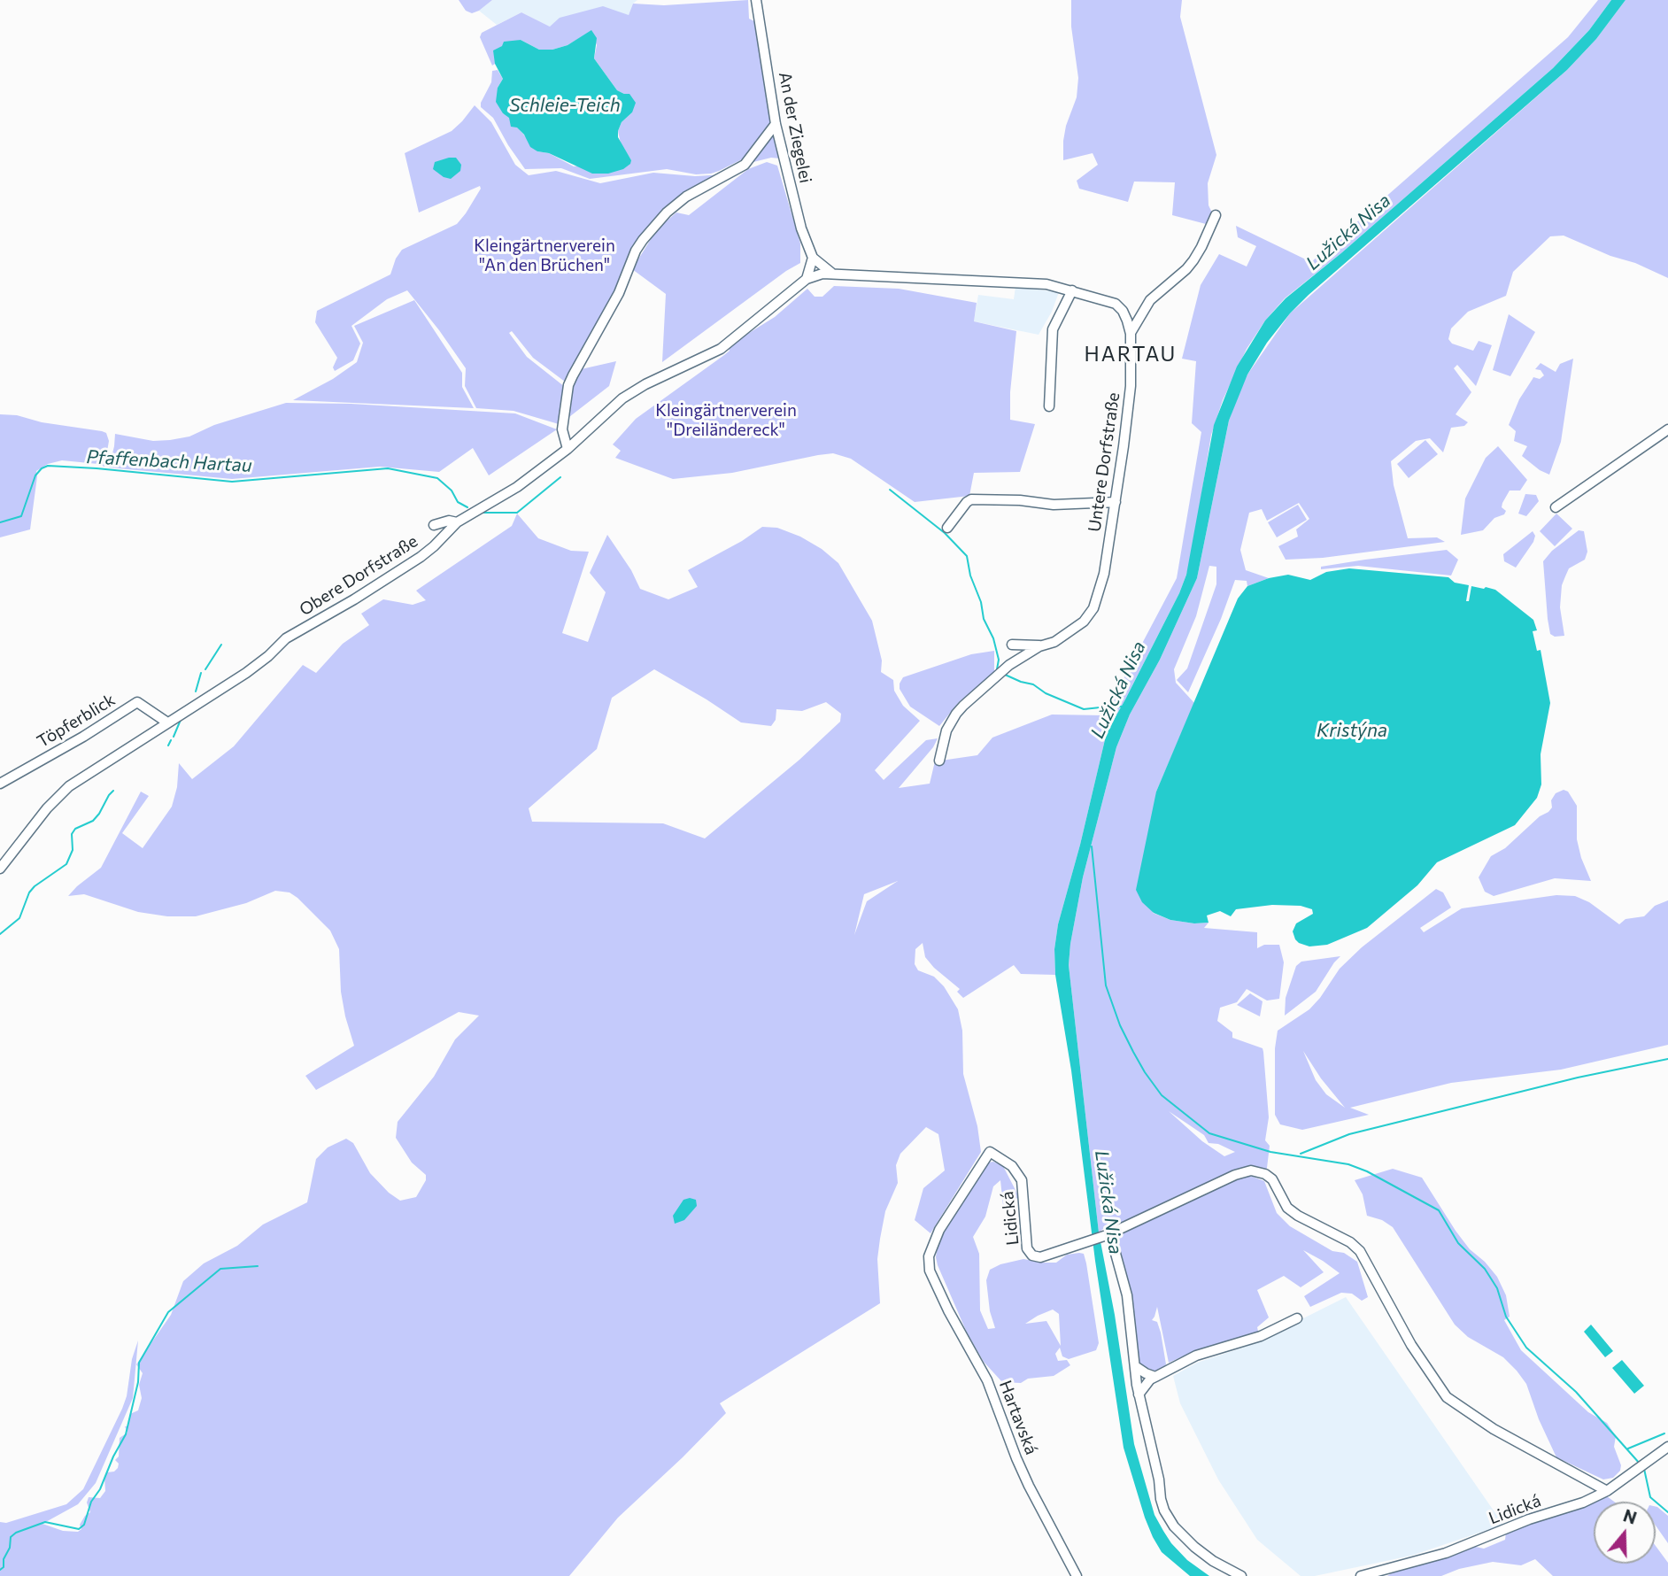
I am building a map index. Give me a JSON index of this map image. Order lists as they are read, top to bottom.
{
  "streets": {
    "street": [
      "An der Ziegelei",
      "Untere Dorfstraße",
      "Obere Dorfstraße",
      "Töpferblick",
      "Lidická",
      "Hartavská"
    ]
  },
  "crossings": [
    ["Obere Dorfstraße", "Töpferblick"],
    ["Lidická", "Hartavská"]
  ],
  "districts": ["HARTAU"],
  "water": [
    "Schleie-Teich",
    "Lužická Nisa",
    "Pfaffenbach Hartau",
    "Kristýna"
  ],
  "parks": ["Kleingärtnerverein \"An den Brüchen\"", "Kleingärtnerverein \"Dreiländereck\""],
  "north": "top"
}
